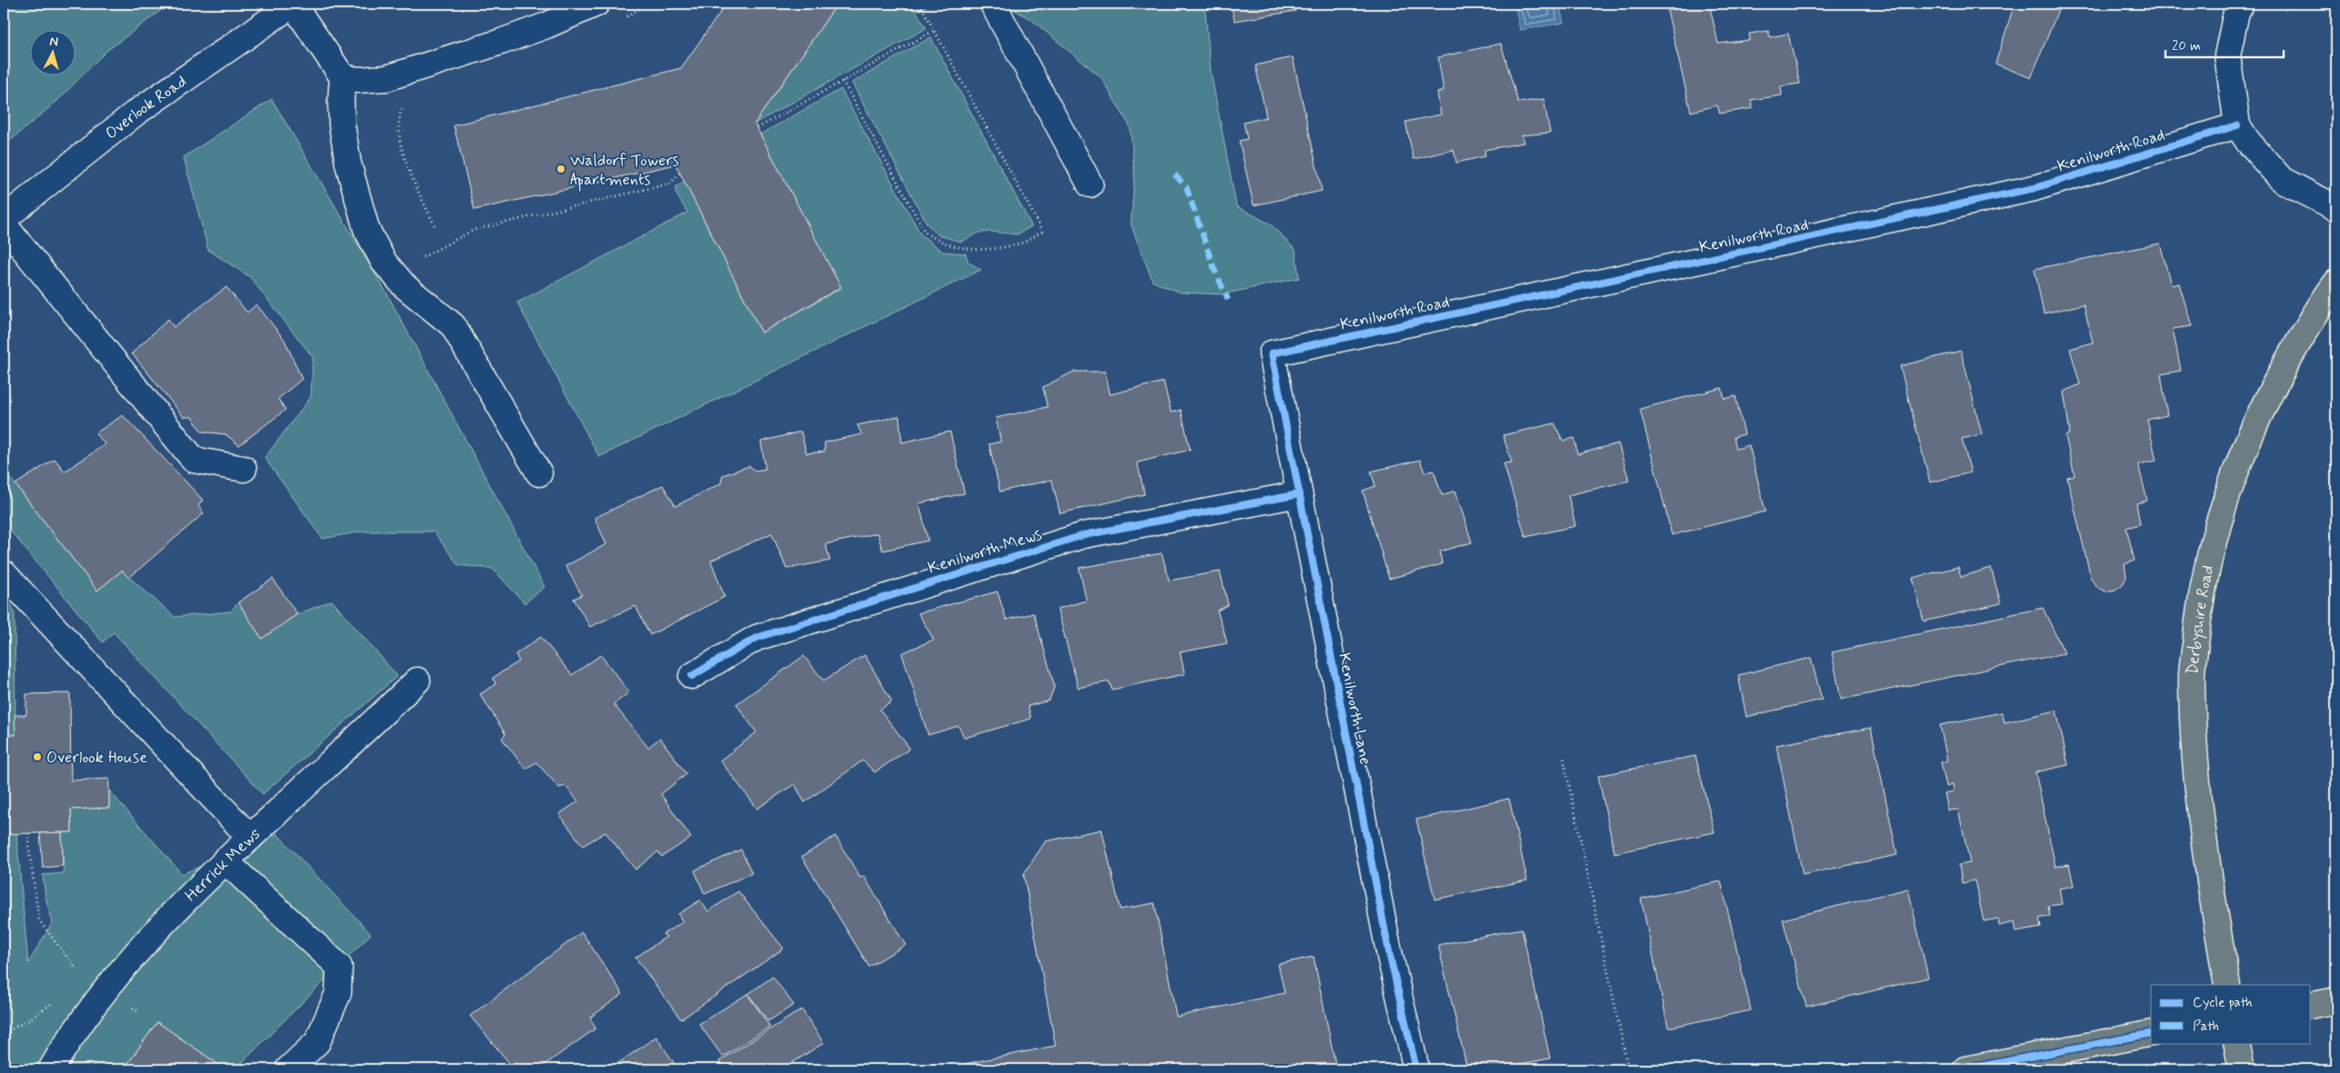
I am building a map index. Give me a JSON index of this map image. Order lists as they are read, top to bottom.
{
  "streets": {
    "main road": ["Derbyshire Road"],
    "street": [
      "Overlook Road",
      "Kenilworth Road",
      "Kenilworth Mews",
      "Kenilworth Lane",
      "Herrick Mews"
    ]
  },
  "crossings": [
    ["Kenilworth Road", "Kenilworth Lane"],
    ["Kenilworth Mews", "Kenilworth Lane"]
  ],
  "places": ["Waldorf Towers Apartments", "Overlook House"],
  "legend": ["Cycle path", "Path"],
  "scale_bar": "20 m",
  "north": "top"
}
